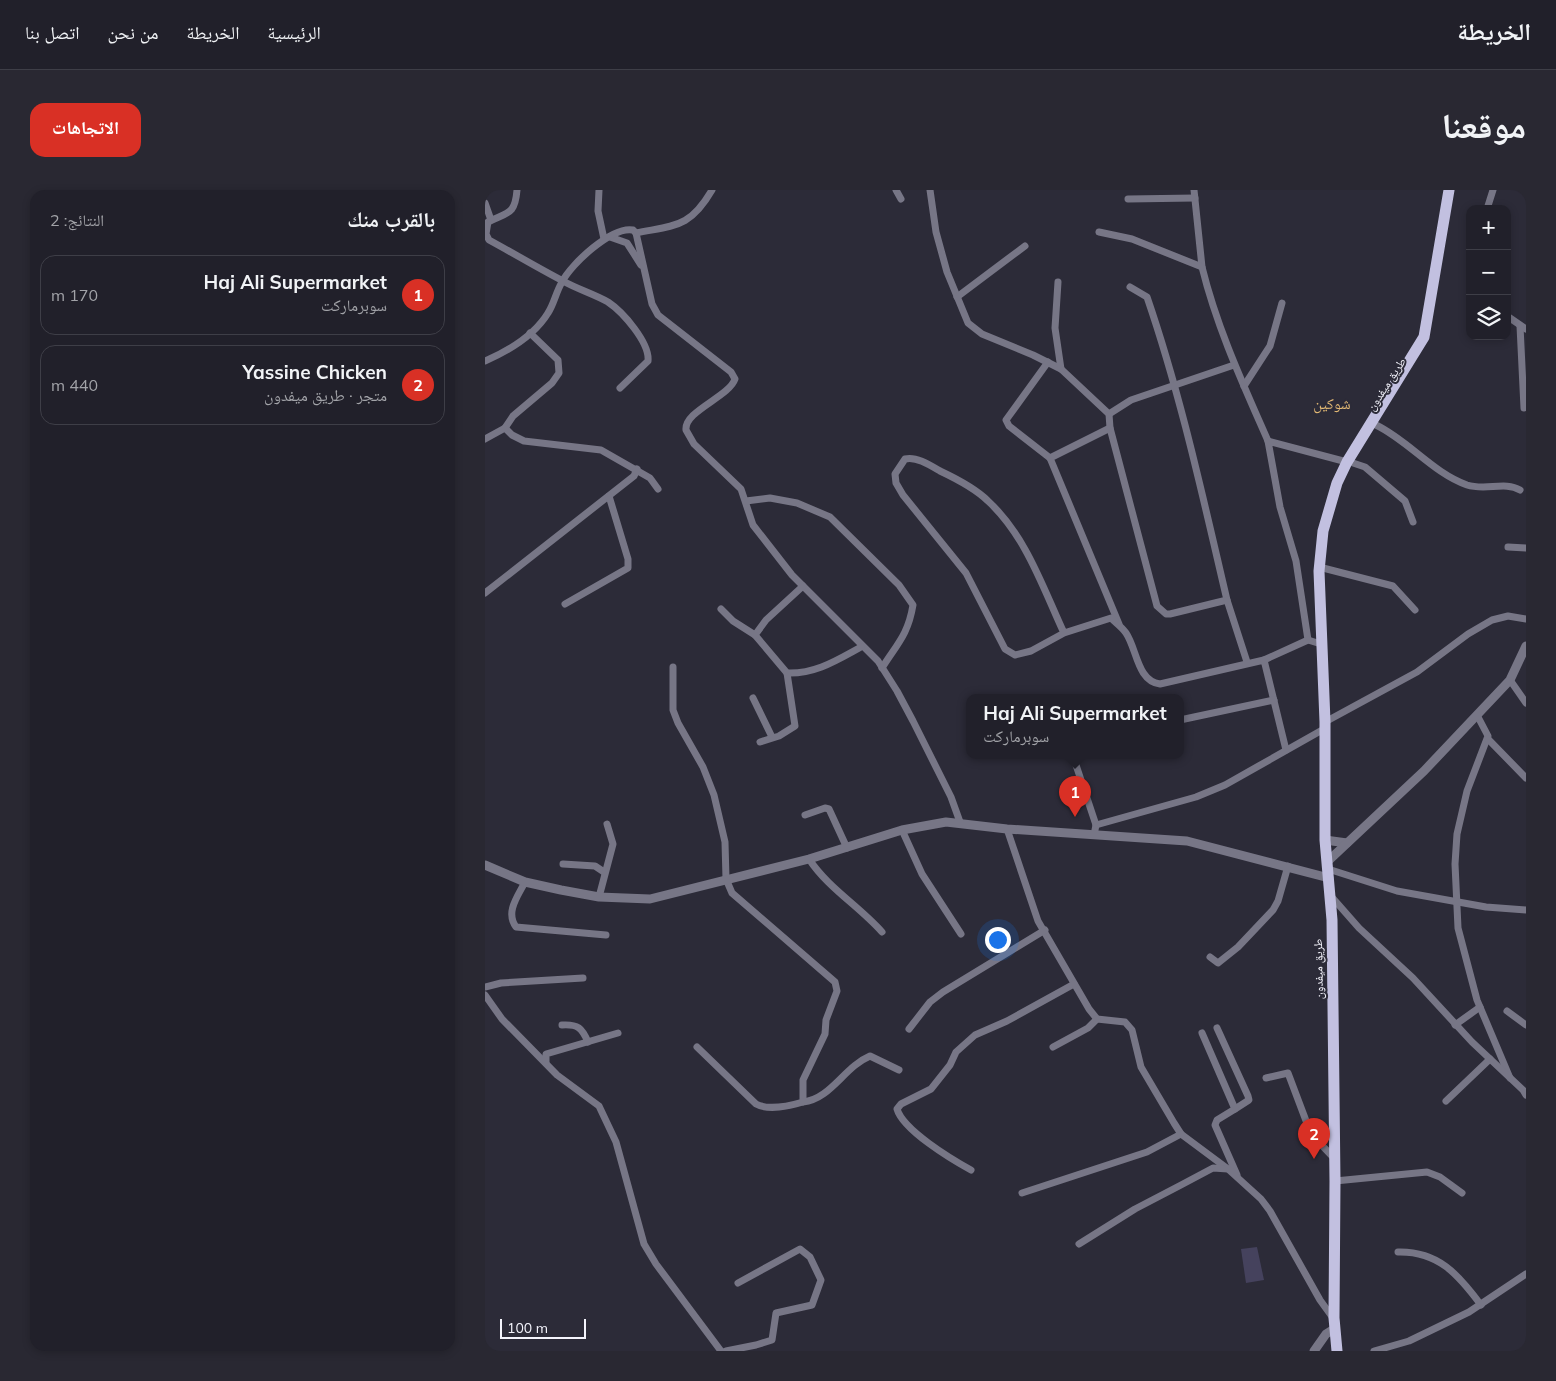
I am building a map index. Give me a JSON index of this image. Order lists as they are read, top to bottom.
{
  "streets": {
    "main road": ["طريق ميفدون"]
  },
  "districts": ["شوكين"],
  "scale_bar": "100 m",
  "page": {
    "header": "الخريطة",
    "nav": [
      "الرئيسية",
      "الخريطة",
      "من نحن",
      "اتصل بنا"
    ],
    "title": "موقعنا",
    "buttons": "الاتجاهات",
    "heading": ["بالقرب منك", "النتائج: 2"],
    "map_buttons": ["+", "−"],
    "list": [
      {
        "mark": "1",
        "name": "Haj Ali Supermarket",
        "note": "سوبرماركت",
        "value": "170 m"
      },
      {
        "mark": "2",
        "name": "Yassine Chicken",
        "note": "متجر · طريق ميفدون",
        "value": "440 m"
      }
    ],
    "popup": ["Haj Ali Supermarket", "سوبرماركت"],
    "pins": ["1", "2"],
    "scale": "100 m"
  }
}
